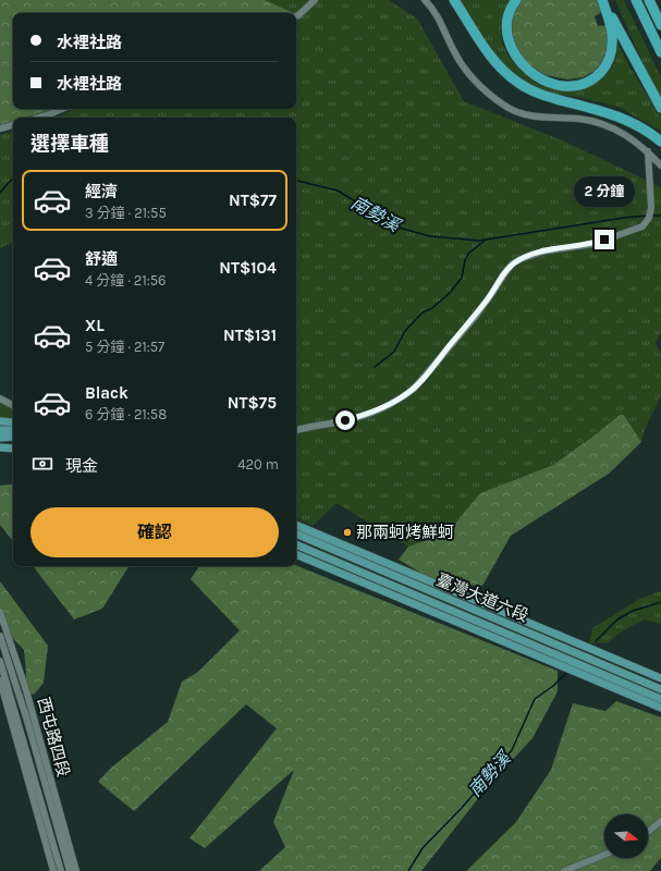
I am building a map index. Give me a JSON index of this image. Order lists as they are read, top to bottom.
{
  "streets": {
    "main road": ["臺灣大道六段"],
    "street": ["西屯路四段"]
  },
  "water": ["南勢溪"],
  "places": ["那兩蚵烤鮮蚵"],
  "north": "right",
  "page": {
    "banner": ["水裡社路", "水裡社路"],
    "heading": "選擇車種",
    "list": [
      {
        "name": "經濟",
        "note": "3 分鐘 · 21:55",
        "value": "NT$77"
      },
      {
        "name": "舒適",
        "note": "4 分鐘 · 21:56",
        "value": "NT$104"
      },
      {
        "name": "XL",
        "note": "5 分鐘 · 21:57",
        "value": "NT$131"
      },
      {
        "name": "Black",
        "note": "6 分鐘 · 21:58",
        "value": "NT$75"
      }
    ],
    "bubble": "2 分鐘",
    "pay": ["現金", "420 m"],
    "buttons": "確認"
  }
}
